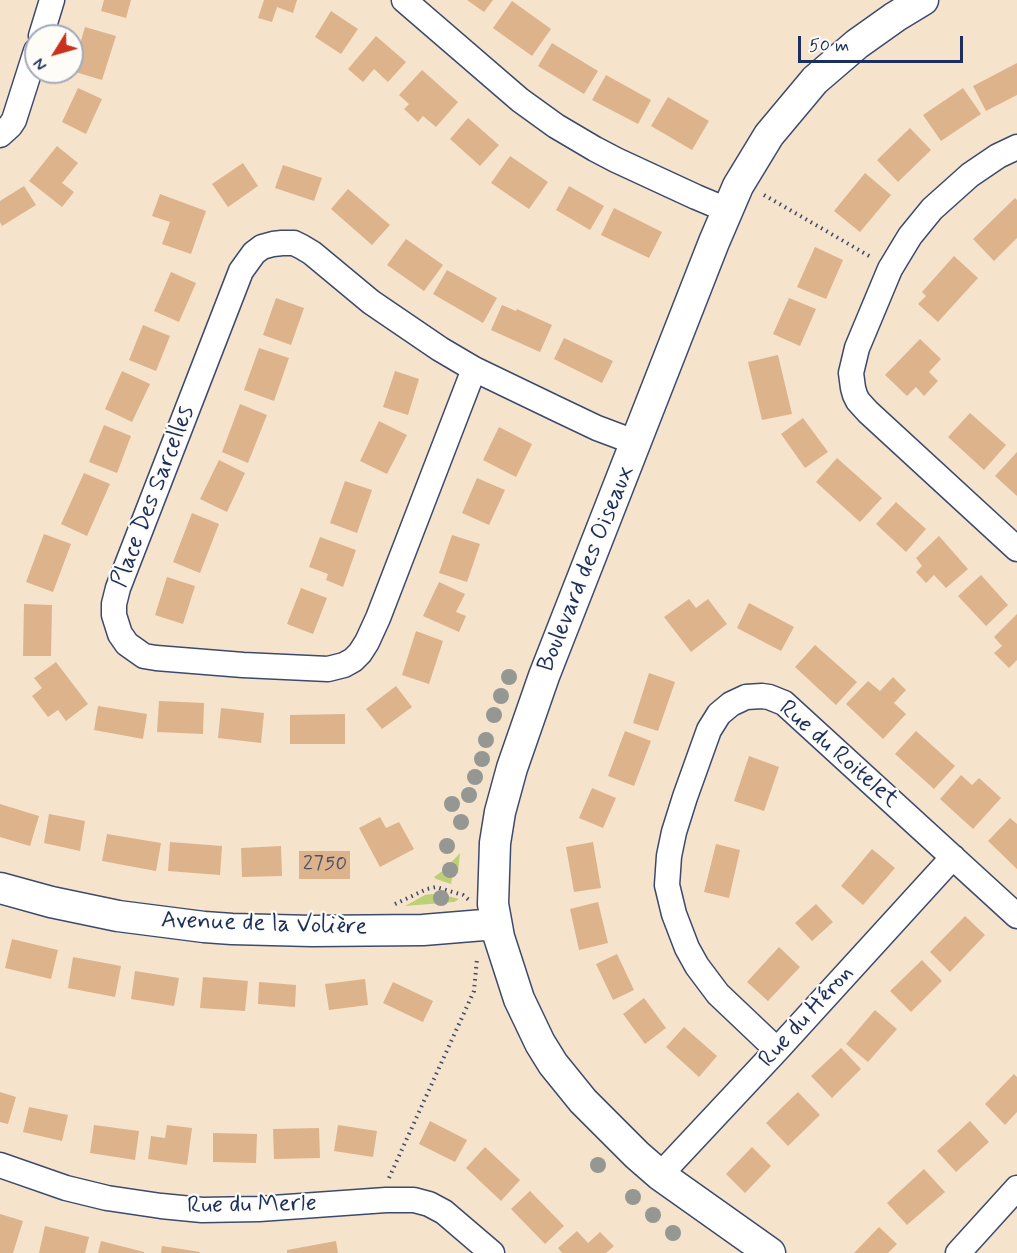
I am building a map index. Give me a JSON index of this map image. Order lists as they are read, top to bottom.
{
  "streets": {
    "street": [
      "Place Des Sarcelles",
      "Boulevard des Oiseaux",
      "Rue du Roitelet",
      "Avenue de la Volière",
      "Rue du Héron",
      "Rue du Merle"
    ]
  },
  "crossings": [
    ["Place Des Sarcelles", "Boulevard des Oiseaux"],
    ["Boulevard des Oiseaux", "Avenue de la Volière"],
    ["Boulevard des Oiseaux", "Rue du Héron"],
    ["Rue du Roitelet", "Rue du Héron"]
  ],
  "house_numbers": ["2750"],
  "scale_bar": "50 m",
  "north": "bottom left"
}
